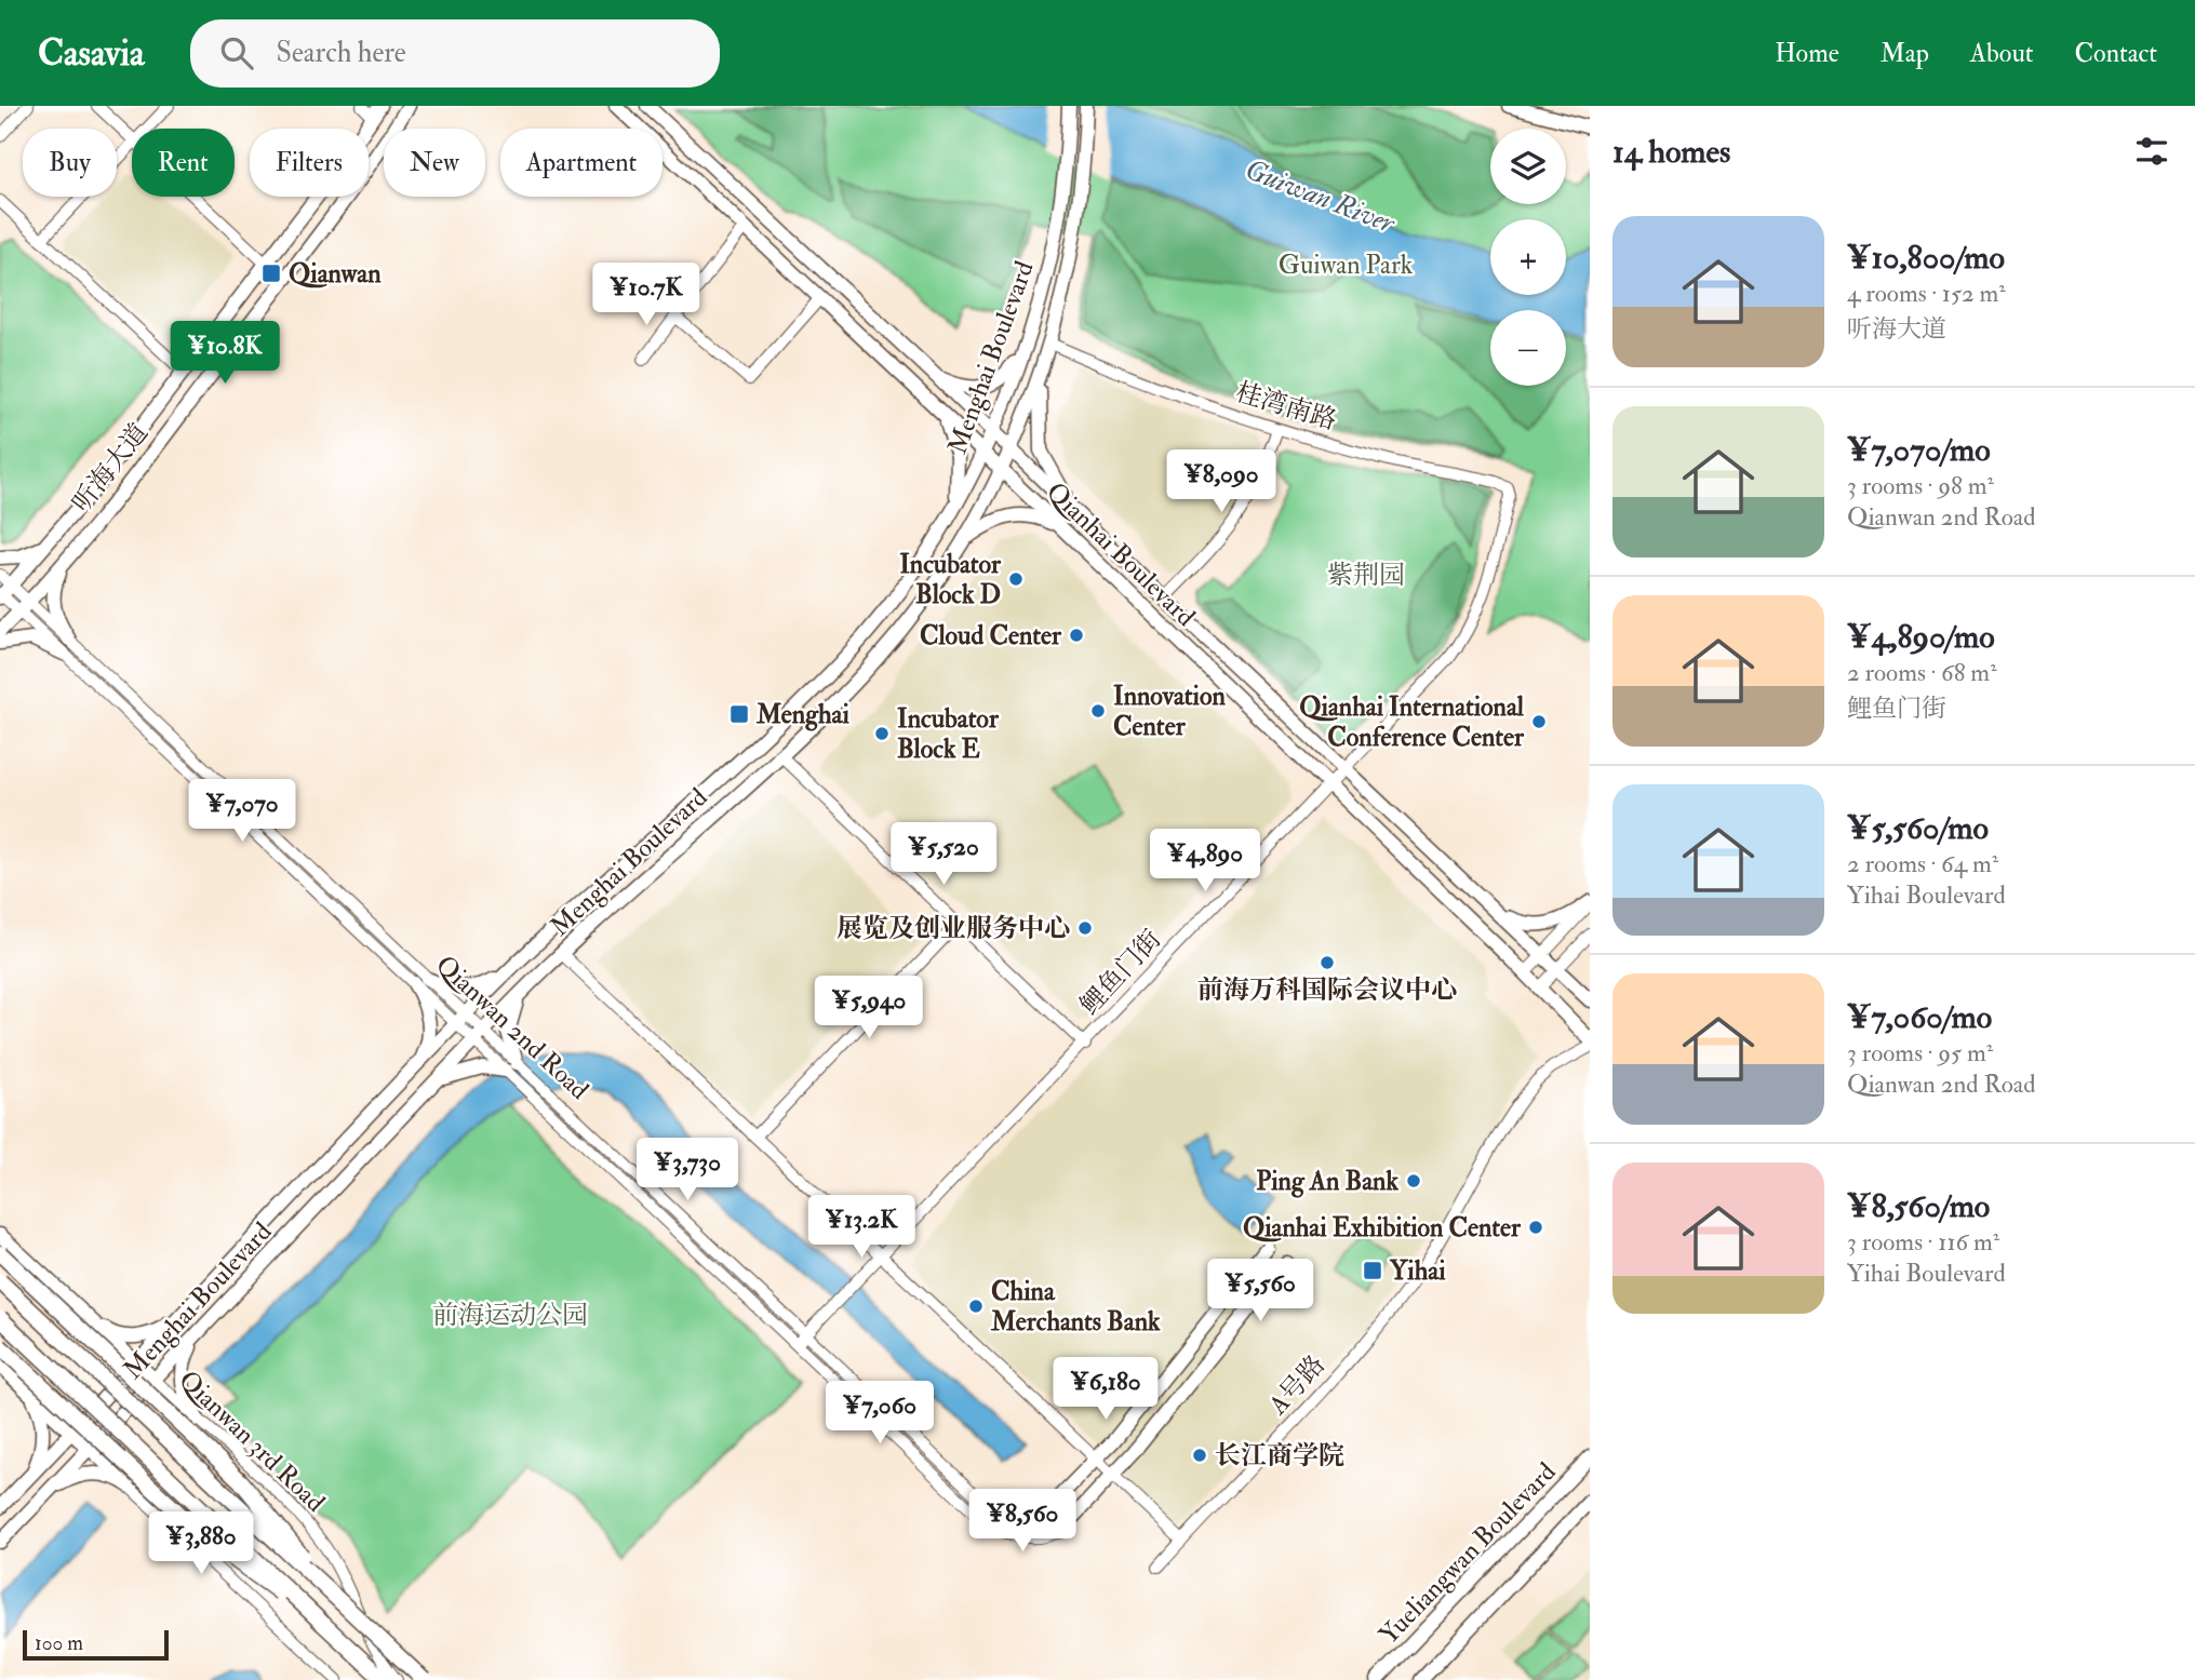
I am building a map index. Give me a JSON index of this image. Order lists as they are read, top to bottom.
{
  "streets": {
    "main road": [
      "Menghai Boulevard",
      "听海大道",
      "Qianhai Boulevard",
      "Qianwan 3rd Road",
      "Yueliangwan Boulevard"
    ],
    "street": [
      "桂湾南路",
      "鲤鱼门街",
      "Qianwan 2nd Road",
      "A号路"
    ]
  },
  "crossings": [
    ["Menghai Boulevard", "桂湾南路"],
    ["Menghai Boulevard", "Qianhai Boulevard"],
    ["Menghai Boulevard", "Qianwan 2nd Road"],
    ["Menghai Boulevard", "Qianwan 3rd Road"],
    ["桂湾南路", "鲤鱼门街"],
    ["听海大道", "Qianwan 2nd Road"],
    ["Qianhai Boulevard", "鲤鱼门街"],
    ["鲤鱼门街", "Qianwan 2nd Road"]
  ],
  "water": ["Guiwan River"],
  "parks": ["Guiwan Park", "紫荆园", "前海运动公园"],
  "places": {
    "transit": ["Qianwan", "Menghai", "Yihai"],
    "other": [
      "Incubator Block D",
      "Cloud Center",
      "Innovation Center",
      "Qianhai International Conference Center",
      "Incubator Block E",
      "展览及创业服务中心",
      "前海万科国际会议中心",
      "Ping An Bank",
      "Qianhai Exhibition Center",
      "China Merchants Bank",
      "长江商学院"
    ]
  },
  "scale_bar": "100 m",
  "page": {
    "header": "Casavia",
    "search": "Search here",
    "nav": [
      "Home",
      "Map",
      "About",
      "Contact"
    ],
    "heading": "14 homes",
    "map_buttons": ["+", "−"],
    "chip": [
      "Buy",
      "Rent",
      "Filters",
      "New",
      "Apartment"
    ],
    "list": [
      {
        "name": "¥10,800/mo",
        "note": "4 rooms · 152 m² · 听海大道"
      },
      {
        "name": "¥7,070/mo",
        "note": "3 rooms · 98 m² · Qianwan 2nd Road"
      },
      {
        "name": "¥4,890/mo",
        "note": "2 rooms · 68 m² · 鲤鱼门街"
      },
      {
        "name": "¥5,560/mo",
        "note": "2 rooms · 64 m² · Yihai Boulevard"
      },
      {
        "name": "¥7,060/mo",
        "note": "3 rooms · 95 m² · Qianwan 2nd Road"
      },
      {
        "name": "¥8,560/mo",
        "note": "3 rooms · 116 m² · Yihai Boulevard"
      }
    ],
    "price": [
      "¥10.7K",
      "¥10.8K",
      "¥8,090",
      "¥7,070",
      "¥5,520",
      "¥4,890",
      "¥5,940",
      "¥3,730",
      "¥13.2K",
      "¥5,560",
      "¥6,180",
      "¥7,060",
      "¥8,560",
      "¥3,880"
    ],
    "scale": "100 m"
  }
}
